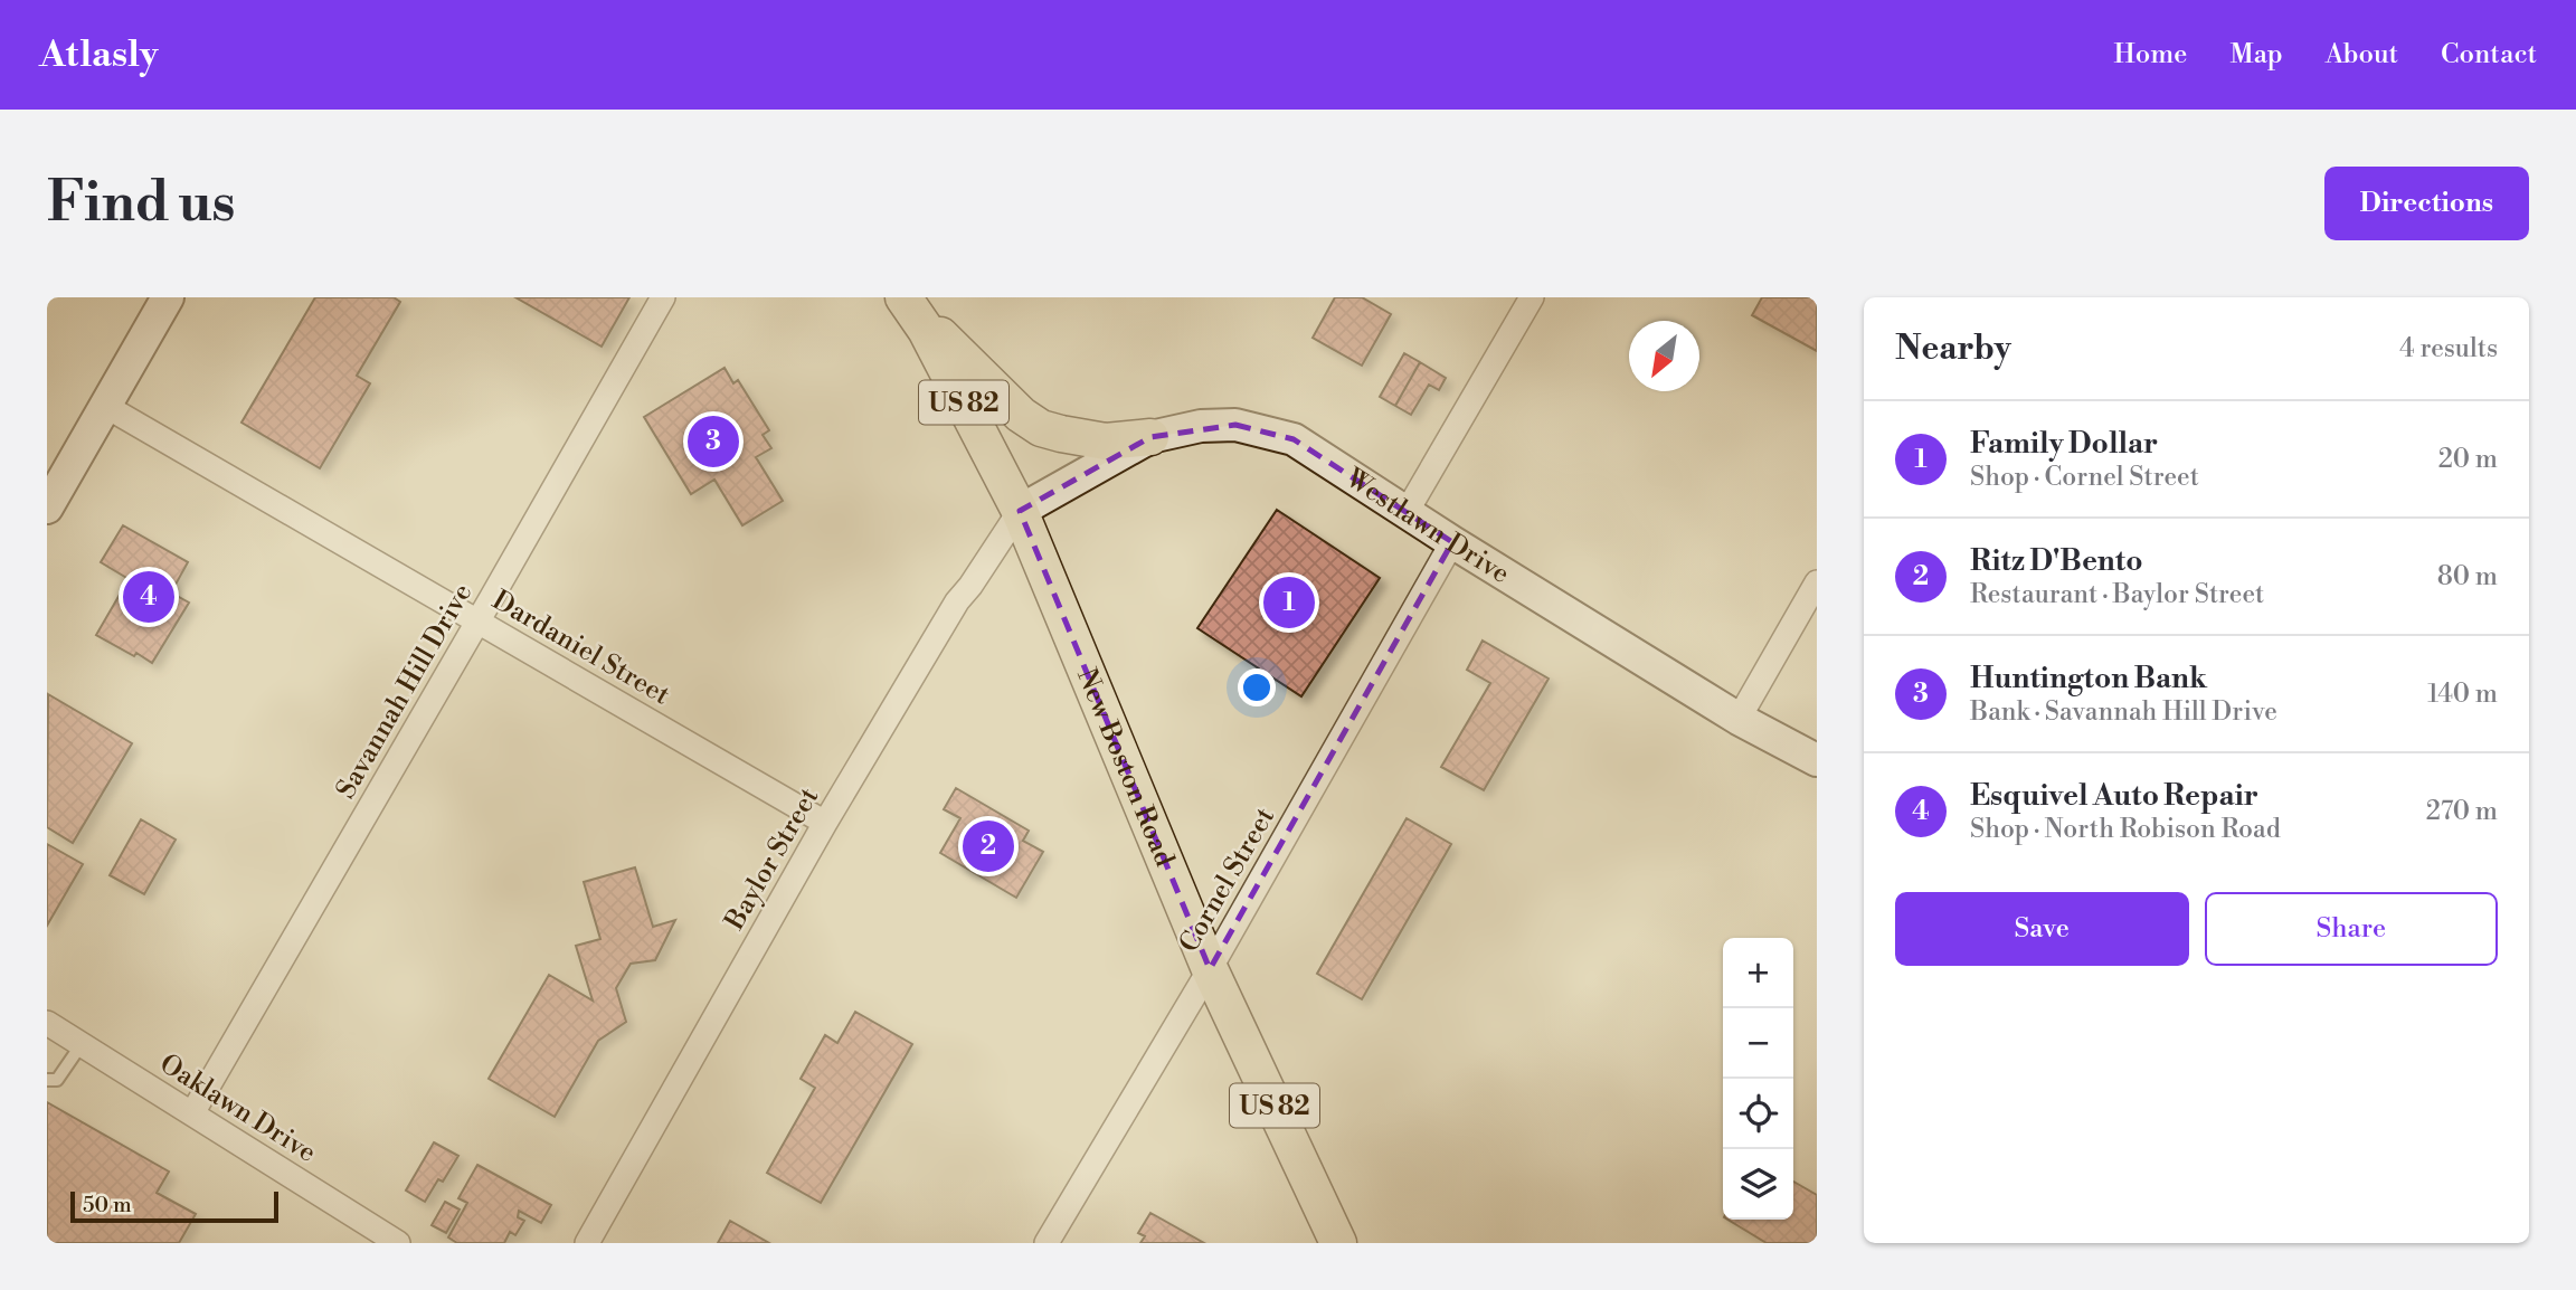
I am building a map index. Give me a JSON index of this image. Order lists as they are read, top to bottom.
{
  "streets": {
    "main road": ["US 82", "Westlawn Drive", "New Boston Road"],
    "street": [
      "Dardaniel Street",
      "Savannah Hill Drive",
      "Baylor Street",
      "Cornel Street",
      "Oaklawn Drive"
    ]
  },
  "crossings": [
    ["Westlawn Drive", "New Boston Road"],
    ["Westlawn Drive", "Baylor Street"],
    ["Westlawn Drive", "Cornel Street"],
    ["Dardaniel Street", "Savannah Hill Drive"],
    ["Dardaniel Street", "Baylor Street"],
    ["Savannah Hill Drive", "Oaklawn Drive"],
    ["New Boston Road", "Baylor Street"],
    ["New Boston Road", "Cornel Street"]
  ],
  "scale_bar": "50 m",
  "north": "bottom left",
  "page": {
    "header": "Atlasly",
    "nav": [
      "Home",
      "Map",
      "About",
      "Contact"
    ],
    "buttons": [
      "Directions",
      ["Save", "Share"]
    ],
    "title": "Find us",
    "heading": ["Nearby", "4 results"],
    "list": [
      {
        "mark": "1",
        "name": "Family Dollar",
        "note": "Shop · Cornel Street",
        "value": "20 m"
      },
      {
        "mark": "2",
        "name": "Ritz D'Bento",
        "note": "Restaurant · Baylor Street",
        "value": "80 m"
      },
      {
        "mark": "3",
        "name": "Huntington Bank",
        "note": "Bank · Savannah Hill Drive",
        "value": "140 m"
      },
      {
        "mark": "4",
        "name": "Esquivel Auto Repair",
        "note": "Shop · North Robison Road",
        "value": "270 m"
      }
    ],
    "pins": [
      "3",
      "4",
      "1",
      "2"
    ],
    "map_buttons": ["+", "−"],
    "scale": "50 m"
  }
}
